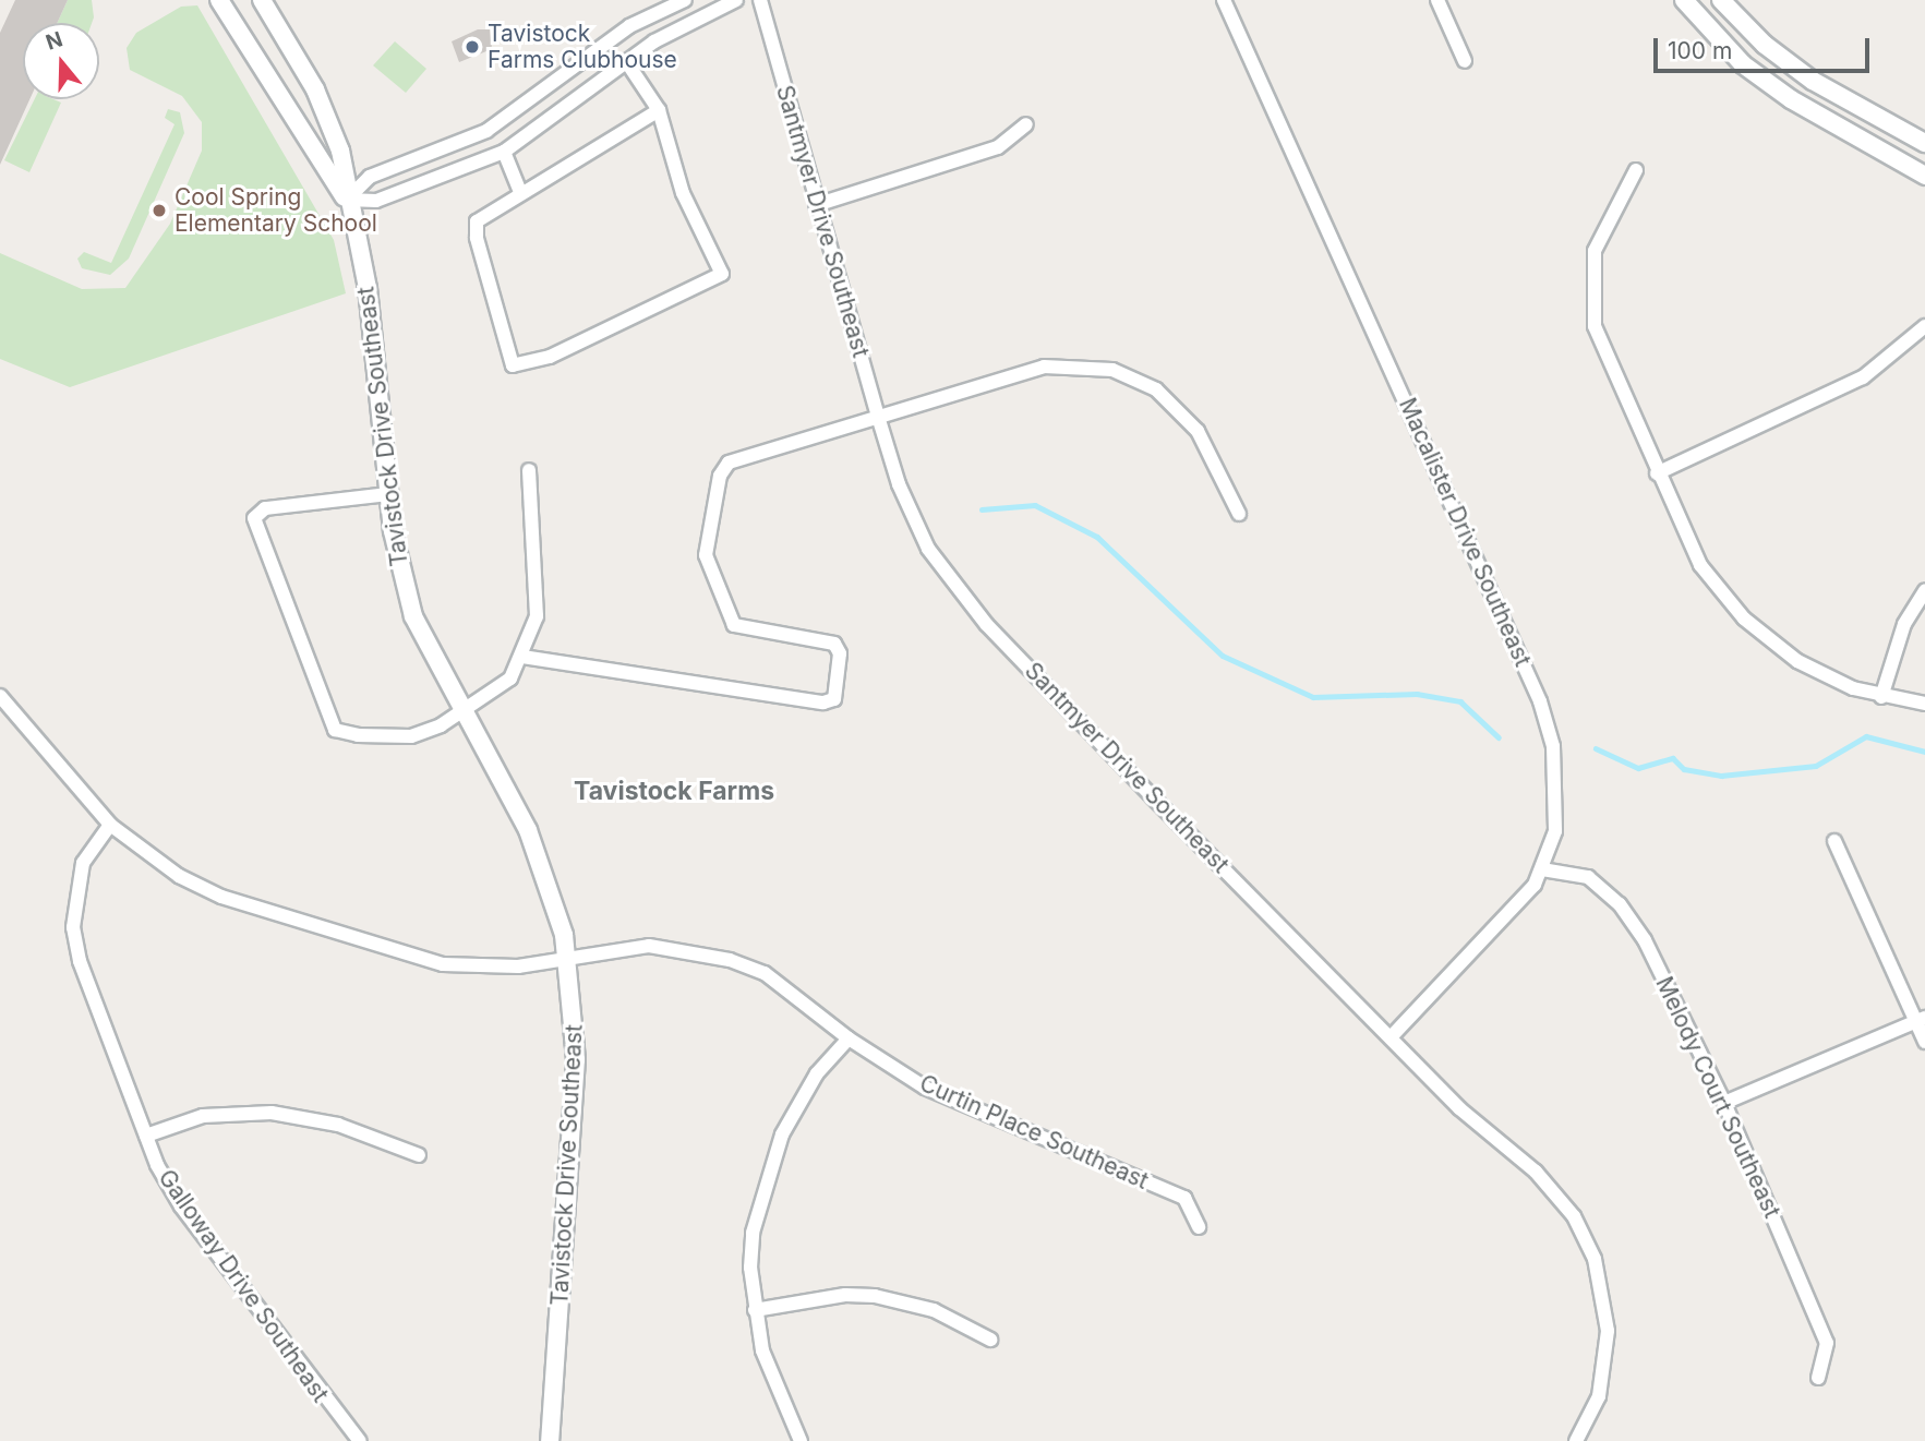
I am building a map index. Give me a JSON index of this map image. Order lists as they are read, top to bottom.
{
  "streets": {
    "street": [
      "Santmyer Drive Southeast",
      "Tavistock Drive Southeast",
      "Macalister Drive Southeast",
      "Melody Court Southeast",
      "Curtin Place Southeast",
      "Galloway Drive Southeast"
    ]
  },
  "crossings": [
    ["Santmyer Drive Southeast", "Macalister Drive Southeast"],
    ["Tavistock Drive Southeast", "Curtin Place Southeast"],
    ["Macalister Drive Southeast", "Melody Court Southeast"],
    ["Curtin Place Southeast", "Galloway Drive Southeast"]
  ],
  "districts": ["Tavistock Farms"],
  "places": ["Tavistock Farms Clubhouse", "Cool Spring Elementary School"],
  "scale_bar": "100 m",
  "north": "top"
}
